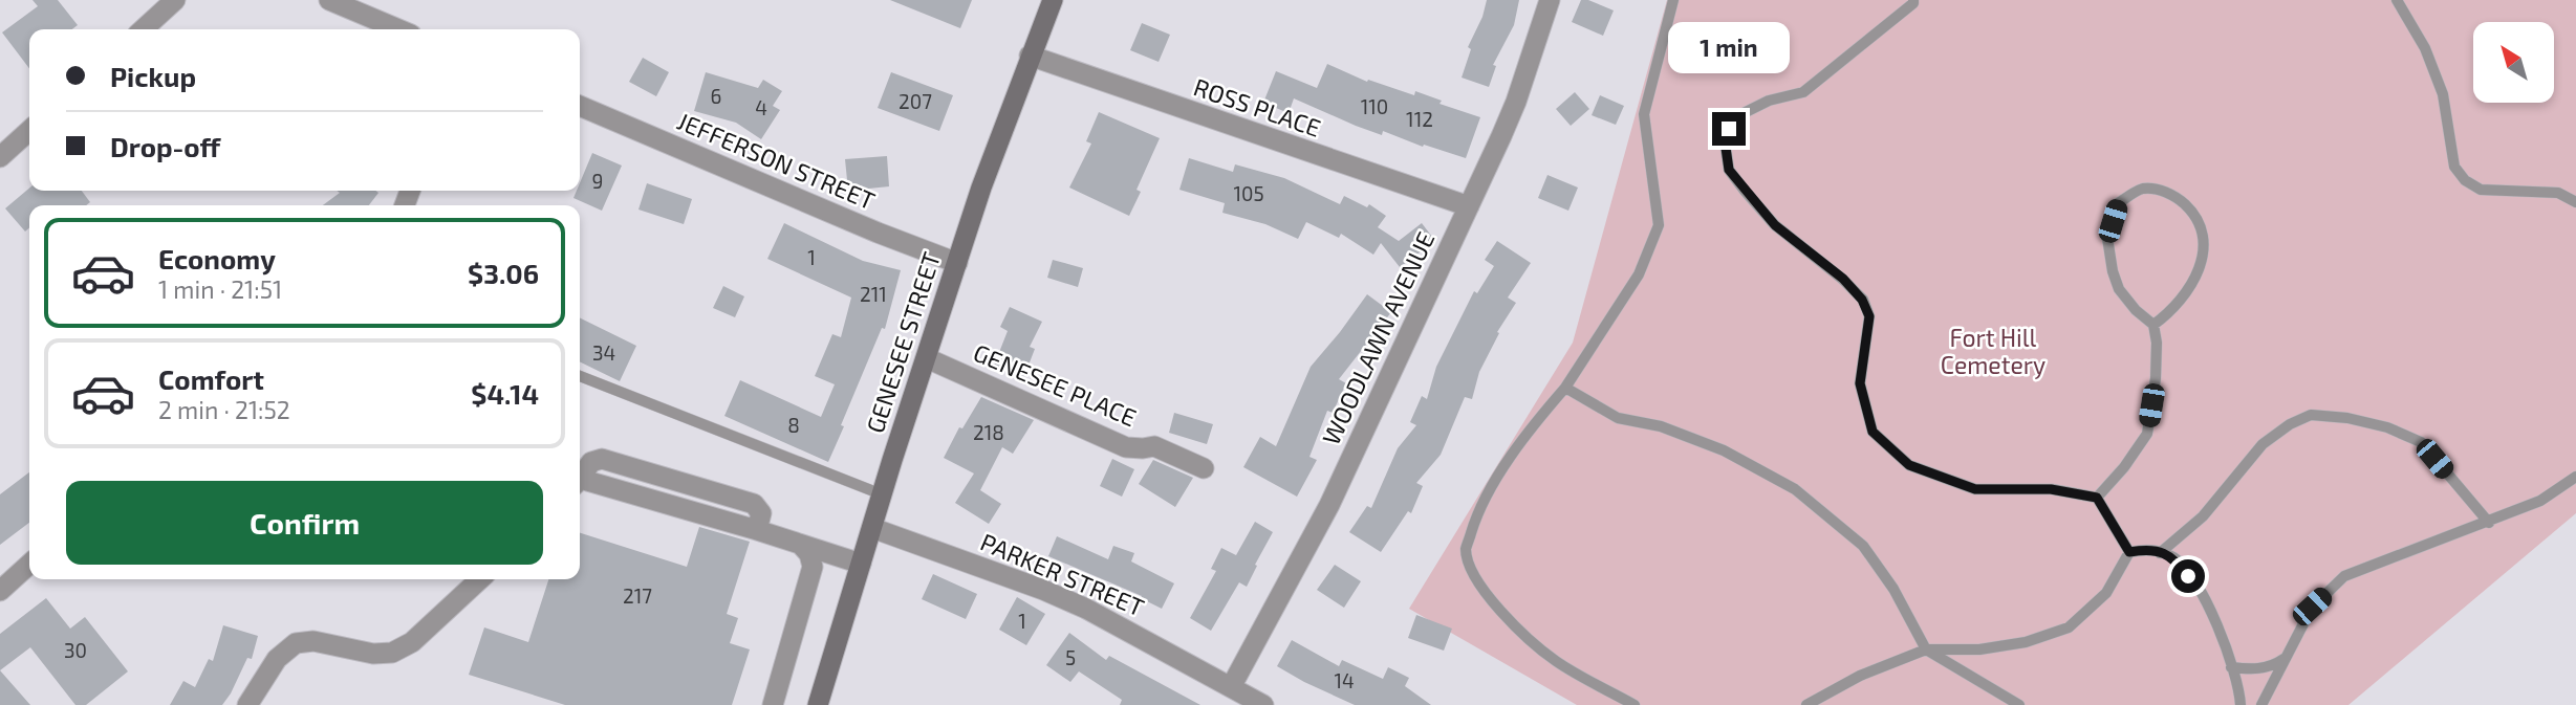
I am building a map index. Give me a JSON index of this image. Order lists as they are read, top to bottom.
{
  "streets": {
    "main road": ["GENESEE STREET"],
    "street": [
      "ROSS PLACE",
      "JEFFERSON STREET",
      "WOODLAWN AVENUE",
      "GENESEE PLACE",
      "PARKER STREET"
    ]
  },
  "crossings": [
    ["ROSS PLACE", "WOODLAWN AVENUE"],
    ["ROSS PLACE", "GENESEE STREET"],
    ["JEFFERSON STREET", "GENESEE STREET"],
    ["WOODLAWN AVENUE", "PARKER STREET"],
    ["GENESEE STREET", "GENESEE PLACE"],
    ["GENESEE STREET", "PARKER STREET"]
  ],
  "parks": ["Fort Hill Cemetery"],
  "house_numbers": [
    "6",
    "207",
    "110",
    "4",
    "112",
    "9",
    "105",
    "1",
    "211",
    "34",
    "8",
    "218",
    "217",
    "1",
    "30",
    "5",
    "14"
  ],
  "north": "top left",
  "page": {
    "bubble": "1 min",
    "banner": ["Pickup", "Drop-off"],
    "list": [
      {
        "name": "Economy",
        "note": "1 min · 21:51",
        "value": "$3.06"
      },
      {
        "name": "Comfort",
        "note": "2 min · 21:52",
        "value": "$4.14"
      }
    ],
    "buttons": "Confirm"
  }
}
